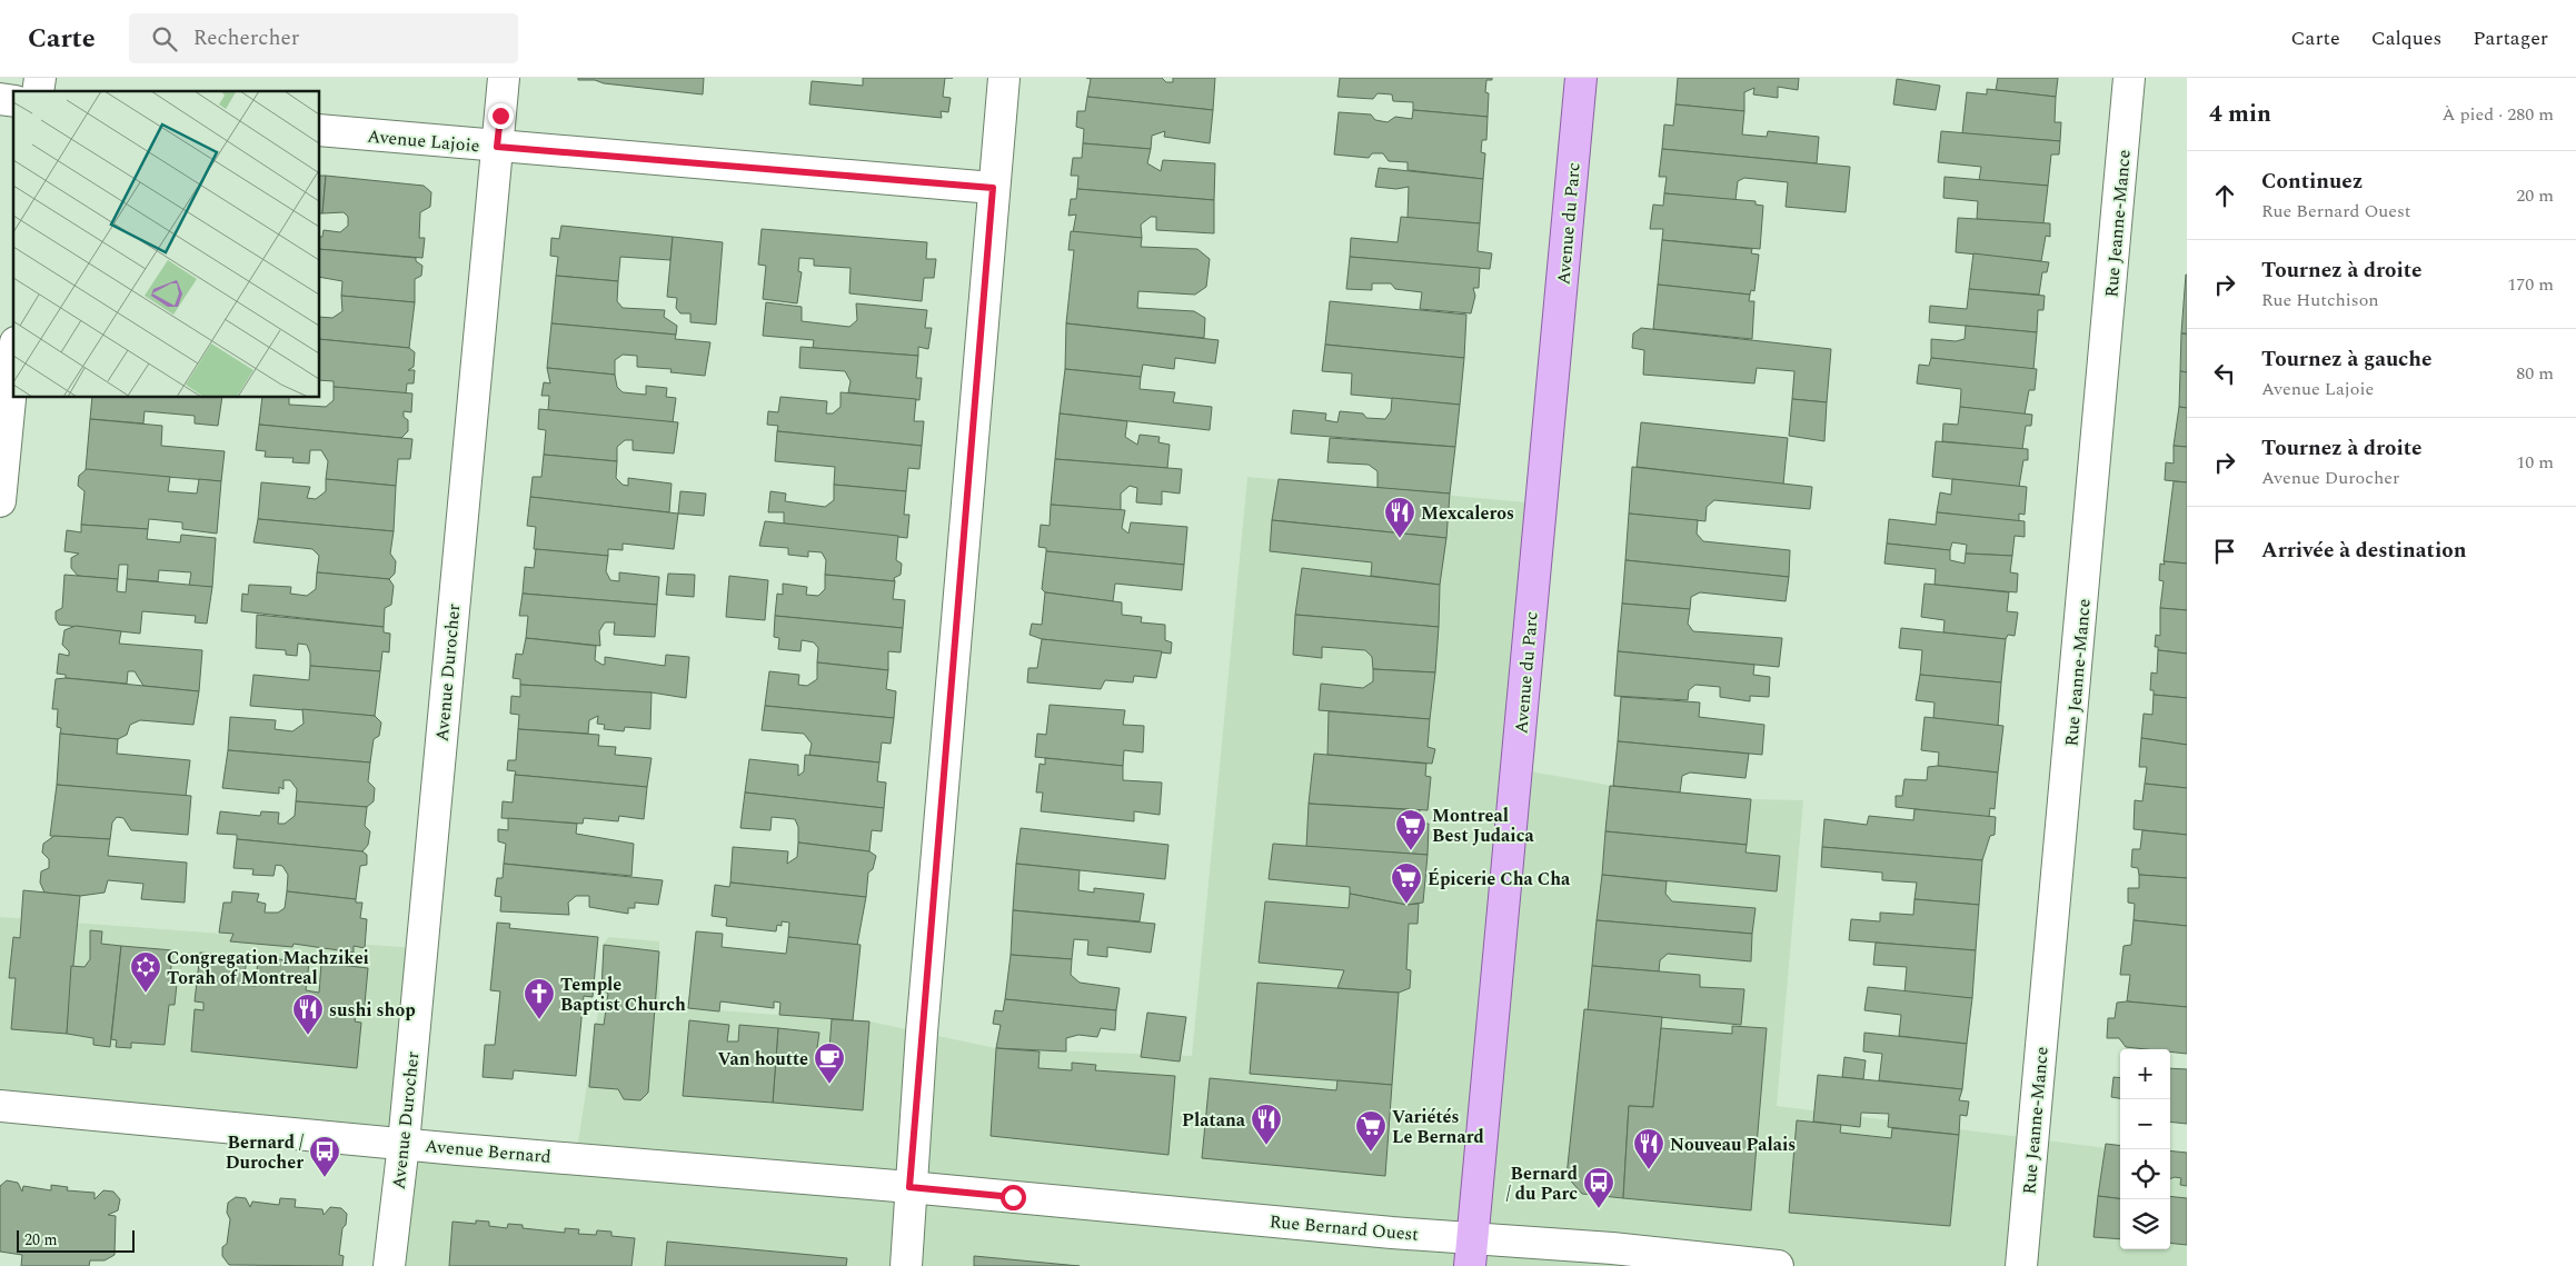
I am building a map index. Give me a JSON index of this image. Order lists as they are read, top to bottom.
{
  "streets": {
    "main road": ["Avenue du Parc"],
    "street": [
      "Avenue Lajoie",
      "Rue Jeanne-Mance",
      "Avenue Durocher",
      "Avenue Bernard",
      "Rue Bernard Ouest"
    ]
  },
  "crossings": [
    ["Avenue Lajoie", "Avenue Durocher"],
    ["Avenue du Parc", "Rue Bernard Ouest"],
    ["Avenue Durocher", "Avenue Bernard"],
    ["Avenue Bernard", "Rue Bernard Ouest"]
  ],
  "places": {
    "restaurant": [
      "Mexcaleros",
      "sushi shop",
      "Platana",
      "Nouveau Palais"
    ],
    "supermarket": ["Montreal Best Judaica", "Épicerie Cha Cha", "Variétés Le Bernard"],
    "synagogue": ["Congregation Machzikei Torah of Montreal"],
    "church": ["Temple Baptist Church"],
    "cafe": ["Van houtte"],
    "bus stop": ["Bernard / Durocher", "Bernard / du Parc"]
  },
  "scale_bar": "20 m",
  "page": {
    "header": "Carte",
    "search": "Rechercher",
    "nav": ["Carte", "Calques", "Partager"],
    "heading": ["4 min", "À pied · 280 m"],
    "list": [
      ["Continuez", "Rue Bernard Ouest", "20 m"],
      ["Tournez à droite", "Rue Hutchison", "170 m"],
      ["Tournez à gauche", "Avenue Lajoie", "80 m"],
      ["Tournez à droite", "Avenue Durocher", "10 m"],
      "Arrivée à destination"
    ],
    "map_buttons": ["+", "−"],
    "scale": "20 m"
  }
}
